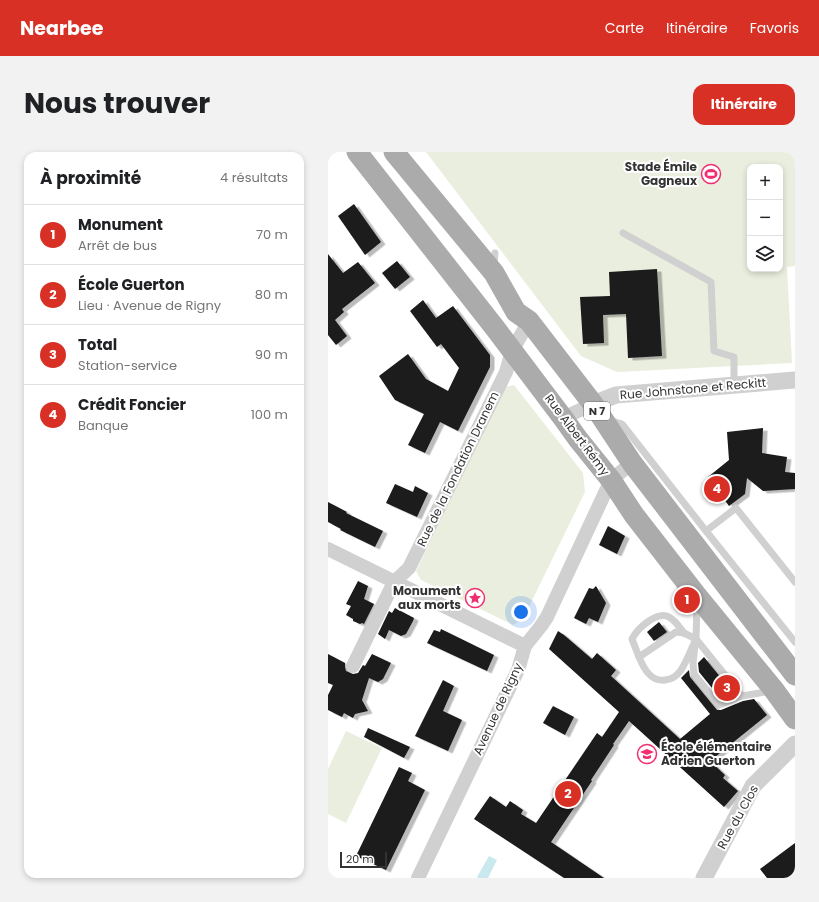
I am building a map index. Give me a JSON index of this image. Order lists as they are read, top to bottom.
{
  "streets": {
    "main road": ["N 7", "Rue Albert Rémy"],
    "street": [
      "Rue Johnstone et Reckitt",
      "Rue de la Fondation Dranem",
      "Avenue de Rigny",
      "Rue du Clos"
    ]
  },
  "crossings": [
    ["Rue Johnstone et Reckitt", "N 7"],
    ["N 7", "Rue de la Fondation Dranem"],
    ["N 7", "Avenue de Rigny"],
    ["Rue Albert Rémy", "Rue de la Fondation Dranem"],
    ["Rue Albert Rémy", "Avenue de Rigny"]
  ],
  "places": {
    "sports": ["Stade Émile Gagneux"],
    "place": ["Monument aux morts"],
    "school or university": ["École élémentaire Adrien Guerton"]
  },
  "scale_bar": "20 m",
  "page": {
    "header": "Nearbee",
    "nav": ["Carte", "Itinéraire", "Favoris"],
    "title": "Nous trouver",
    "buttons": "Itinéraire",
    "heading": ["À proximité", "4 résultats"],
    "map_buttons": ["+", "−"],
    "list": [
      {
        "mark": "1",
        "name": "Monument",
        "note": "Arrêt de bus",
        "value": "70 m"
      },
      {
        "mark": "2",
        "name": "École Guerton",
        "note": "Lieu · Avenue de Rigny",
        "value": "80 m"
      },
      {
        "mark": "3",
        "name": "Total",
        "note": "Station-service",
        "value": "90 m"
      },
      {
        "mark": "4",
        "name": "Crédit Foncier",
        "note": "Banque",
        "value": "100 m"
      }
    ],
    "pins": [
      "4",
      "1",
      "3",
      "2"
    ],
    "scale": "20 m"
  }
}
